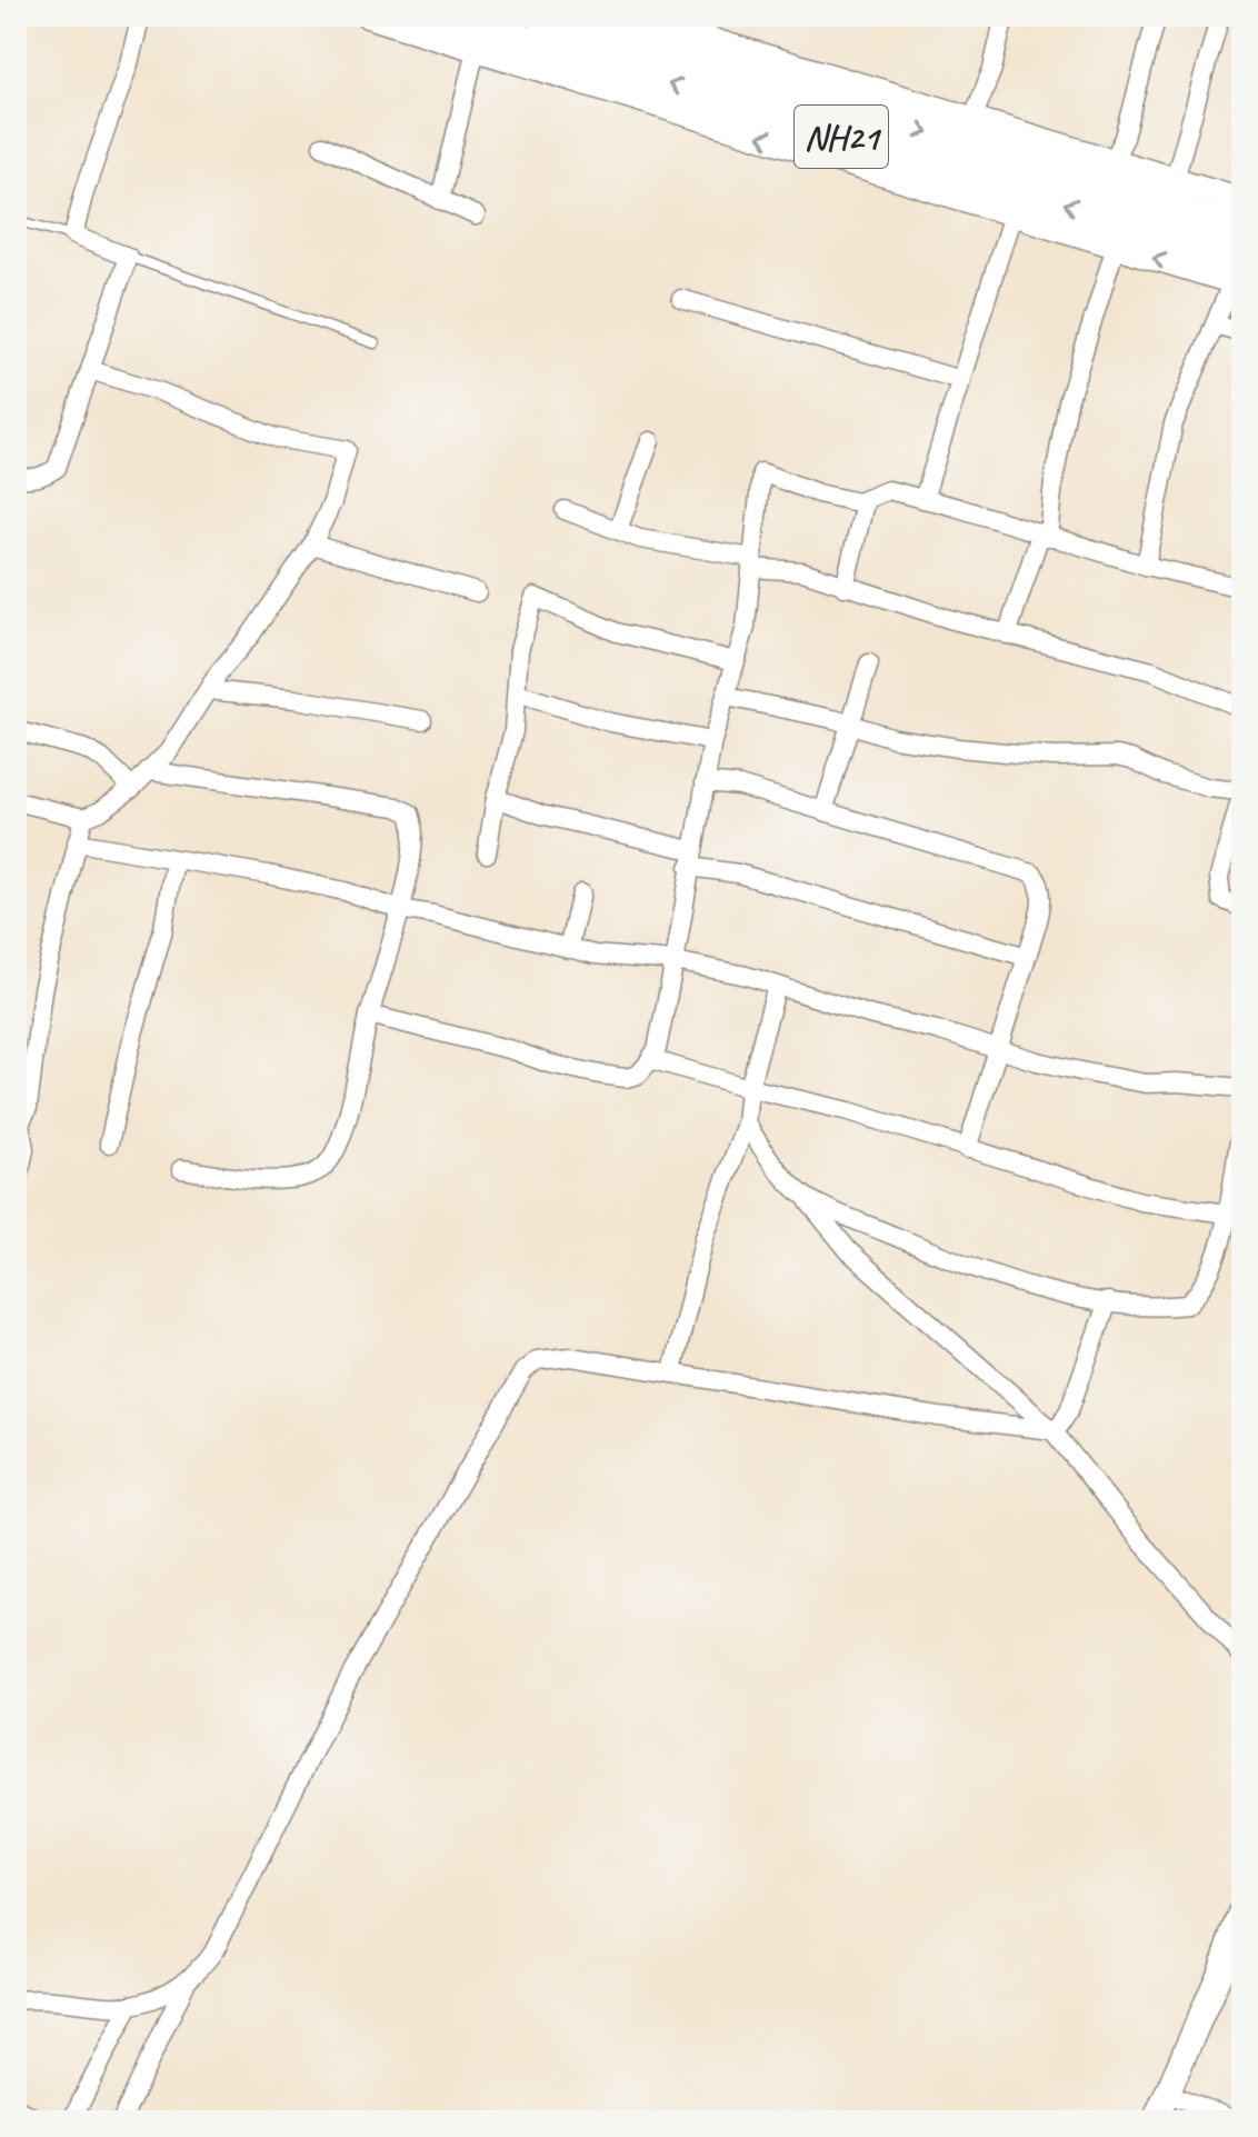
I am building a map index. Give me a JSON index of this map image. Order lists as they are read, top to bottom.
{
  "streets": {
    "highway": ["NH21"]
  }
}
